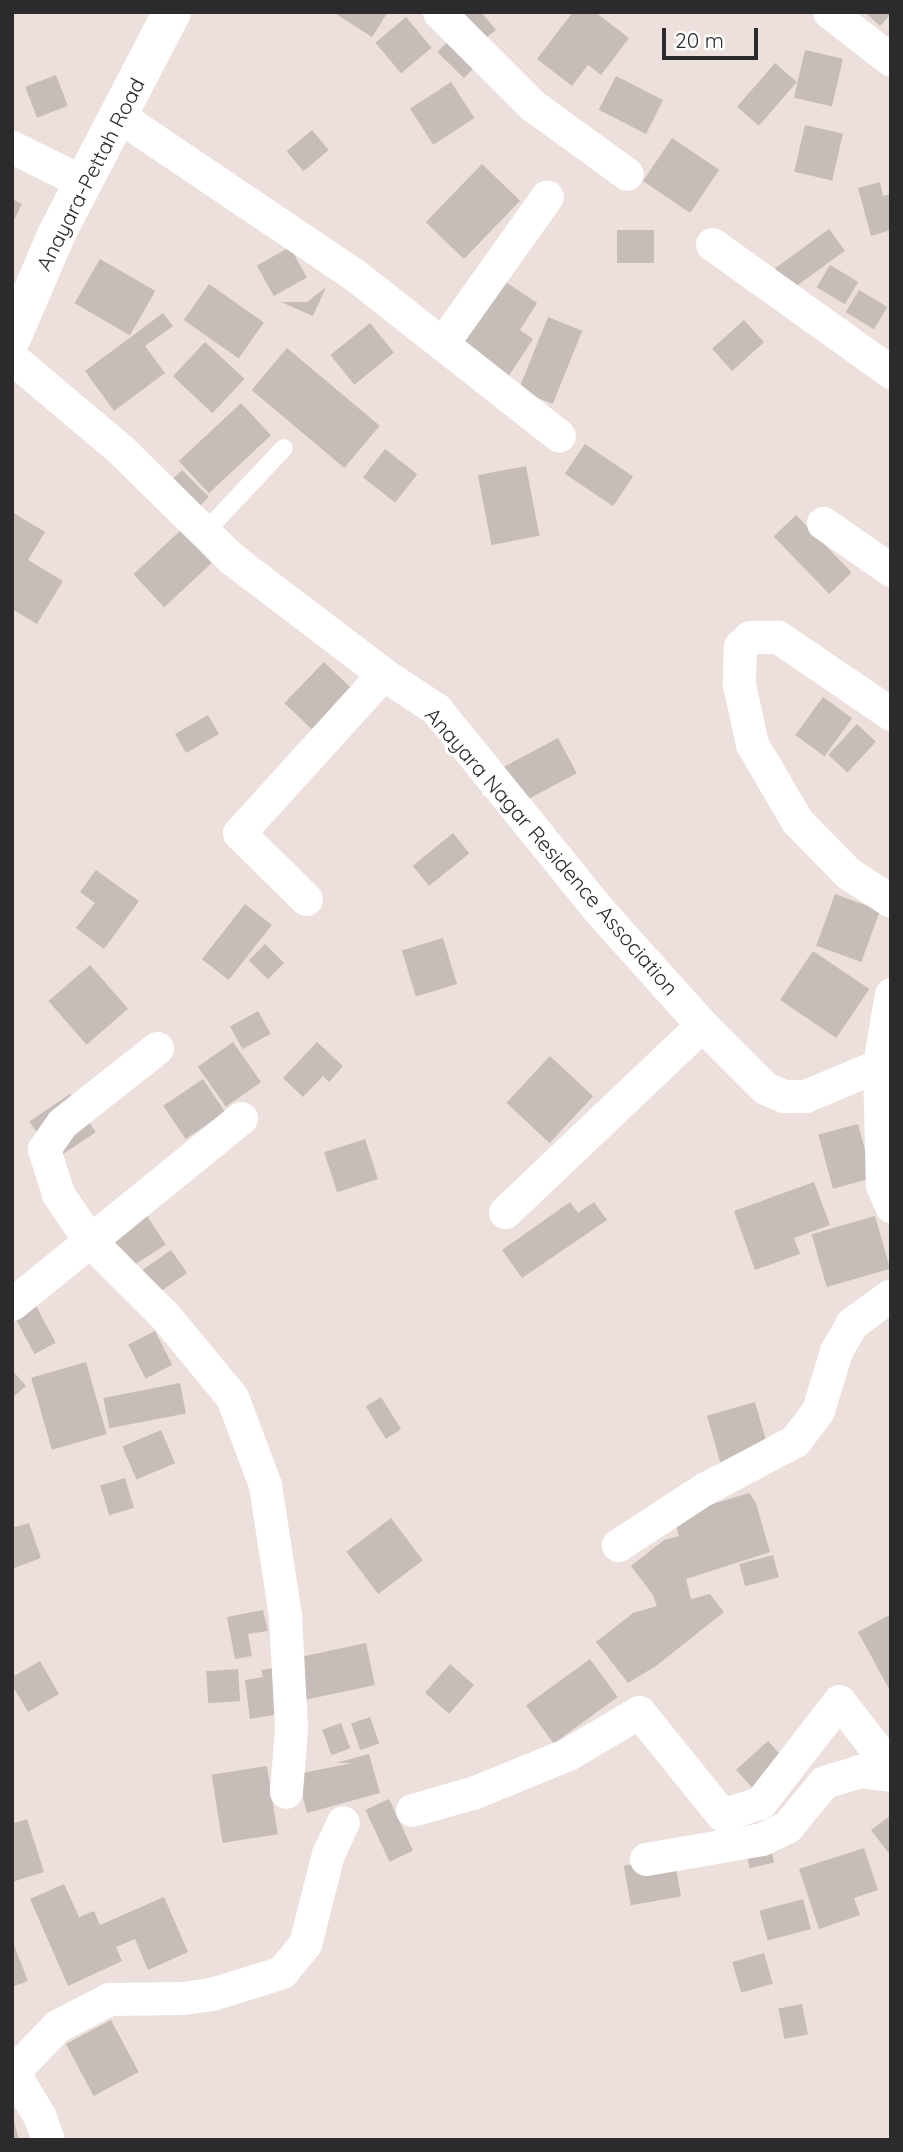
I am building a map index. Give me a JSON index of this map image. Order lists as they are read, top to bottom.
{
  "streets": {
    "main road": ["Anayara-Pettah Road"],
    "street": ["Anayara Nagar Residence Association"]
  },
  "scale_bar": "20 m"
}
